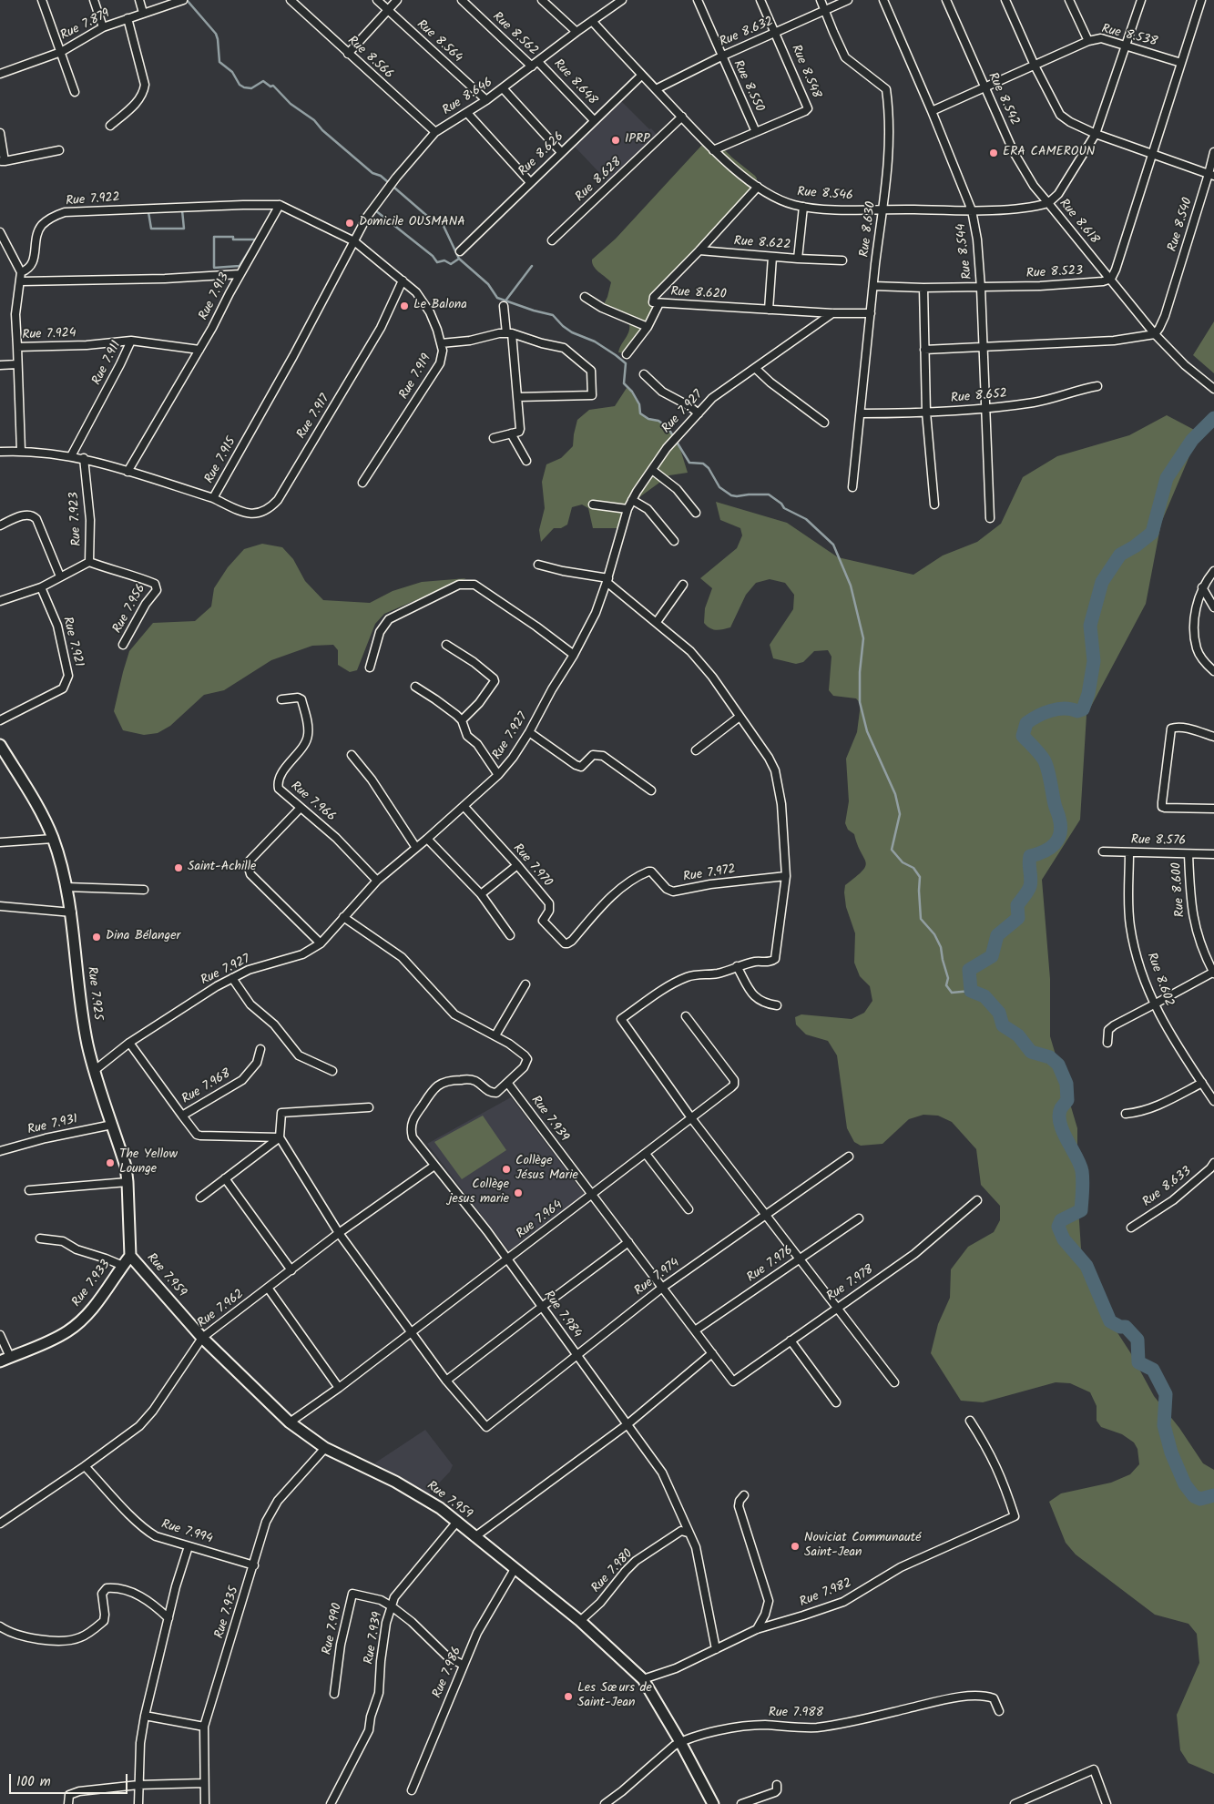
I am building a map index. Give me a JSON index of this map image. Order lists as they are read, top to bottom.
{
  "streets": {
    "street": [
      "Rue 7.879",
      "Rue 8.632",
      "Rue 8.562",
      "Rue 8.538",
      "Rue 8.564",
      "Rue 8.566",
      "Rue 8.548",
      "Rue 8.648",
      "Rue 8.550",
      "Rue 8.646",
      "Rue 8.542",
      "Rue 8.626",
      "Rue 8.628",
      "Rue 8.546",
      "Rue 7.922",
      "Rue 8.618",
      "Rue 8.540",
      "Rue 8.630",
      "Rue 8.622",
      "Rue 8.544",
      "Rue 8.523",
      "Rue 8.620",
      "Rue 7.913",
      "Rue 7.924",
      "Rue 7.911",
      "Rue 7.919",
      "Rue 8.652",
      "Rue 7.927",
      "Rue 7.917",
      "Rue 7.915",
      "Rue 7.923",
      "Rue 7.956",
      "Rue 7.921",
      "Rue 7.966",
      "Rue 8.576",
      "Rue 7.970",
      "Rue 7.972",
      "Rue 8.600",
      "Rue 8.602",
      "Rue 7.925",
      "Rue 7.968",
      "Rue 7.939",
      "Rue 7.931",
      "Rue 8.633",
      "Rue 7.964",
      "Rue 7.976",
      "Rue 7.959",
      "Rue 7.974",
      "Rue 7.933",
      "Rue 7.978",
      "Rue 7.962",
      "Rue 7.984",
      "Rue 7.994",
      "Rue 7.980",
      "Rue 7.982",
      "Rue 7.935",
      "Rue 7.990",
      "Rue 7.986",
      "Rue 7.988"
    ]
  },
  "crossings": [
    ["Rue 8.632", "Rue 8.548"],
    ["Rue 8.632", "Rue 8.550"],
    ["Rue 8.632", "Rue 8.546"],
    ["Rue 8.632", "Rue 8.630"],
    ["Rue 8.562", "Rue 8.646"],
    ["Rue 8.538", "Rue 8.618"],
    ["Rue 8.564", "Rue 8.646"],
    ["Rue 8.566", "Rue 8.646"],
    ["Rue 8.548", "Rue 8.550"],
    ["Rue 8.548", "Rue 8.546"],
    ["Rue 8.648", "Rue 8.646"],
    ["Rue 8.648", "Rue 8.626"],
    ["Rue 8.646", "Rue 8.546"],
    ["Rue 8.646", "Rue 7.919"],
    ["Rue 8.646", "Rue 7.915"],
    ["Rue 8.542", "Rue 8.546"],
    ["Rue 8.542", "Rue 8.618"],
    ["Rue 8.626", "Rue 8.546"],
    ["Rue 8.628", "Rue 8.546"],
    ["Rue 8.546", "Rue 8.618"],
    ["Rue 8.546", "Rue 8.630"],
    ["Rue 8.546", "Rue 8.622"],
    ["Rue 8.546", "Rue 8.544"],
    ["Rue 8.546", "Rue 8.620"],
    ["Rue 7.922", "Rue 7.913"],
    ["Rue 8.618", "Rue 8.540"],
    ["Rue 8.618", "Rue 8.523"],
    ["Rue 8.630", "Rue 8.523"],
    ["Rue 8.630", "Rue 8.620"],
    ["Rue 8.630", "Rue 8.652"],
    ["Rue 8.622", "Rue 8.620"],
    ["Rue 8.544", "Rue 8.523"],
    ["Rue 8.544", "Rue 8.652"],
    ["Rue 8.620", "Rue 7.927"],
    ["Rue 7.913", "Rue 7.911"],
    ["Rue 7.913", "Rue 7.915"],
    ["Rue 7.924", "Rue 7.911"],
    ["Rue 7.924", "Rue 7.915"],
    ["Rue 7.911", "Rue 7.915"],
    ["Rue 7.919", "Rue 7.917"],
    ["Rue 7.919", "Rue 7.915"],
    ["Rue 7.927", "Rue 7.966"],
    ["Rue 7.927", "Rue 7.970"],
    ["Rue 7.927", "Rue 7.925"],
    ["Rue 7.927", "Rue 7.968"],
    ["Rue 7.917", "Rue 7.915"],
    ["Rue 7.915", "Rue 7.923"],
    ["Rue 7.923", "Rue 7.956"],
    ["Rue 7.923", "Rue 7.921"],
    ["Rue 8.576", "Rue 8.600"],
    ["Rue 8.576", "Rue 8.602"],
    ["Rue 7.970", "Rue 7.972"],
    ["Rue 7.925", "Rue 7.931"],
    ["Rue 7.925", "Rue 7.959"],
    ["Rue 7.925", "Rue 7.933"],
    ["Rue 7.939", "Rue 7.964"],
    ["Rue 7.939", "Rue 7.976"],
    ["Rue 7.939", "Rue 7.959"],
    ["Rue 7.939", "Rue 7.974"],
    ["Rue 7.939", "Rue 7.978"],
    ["Rue 7.939", "Rue 7.984"],
    ["Rue 7.939", "Rue 7.990"],
    ["Rue 7.964", "Rue 7.959"],
    ["Rue 7.964", "Rue 7.984"],
    ["Rue 7.959", "Rue 7.933"],
    ["Rue 7.959", "Rue 7.962"],
    ["Rue 7.959", "Rue 7.980"],
    ["Rue 7.959", "Rue 7.982"],
    ["Rue 7.959", "Rue 7.935"],
    ["Rue 7.959", "Rue 7.986"],
    ["Rue 7.959", "Rue 7.988"],
    ["Rue 7.974", "Rue 7.984"],
    ["Rue 7.962", "Rue 7.984"],
    ["Rue 7.962", "Rue 7.994"],
    ["Rue 7.984", "Rue 7.980"],
    ["Rue 7.984", "Rue 7.982"],
    ["Rue 7.994", "Rue 7.935"],
    ["Rue 7.990", "Rue 7.986"]
  ],
  "places": [
    "IPRP",
    "ERA CAMEROUN",
    "Domicile OUSMANA",
    "Le Balona",
    "Saint-Achille",
    "Dina Bélanger",
    "The Yellow Lounge",
    "Collège Jésus Marie",
    "Collège jesus marie",
    "Noviciat Communauté Saint-Jean",
    "Les Sœurs de Saint-Jean"
  ],
  "scale_bar": "100 m"
}
